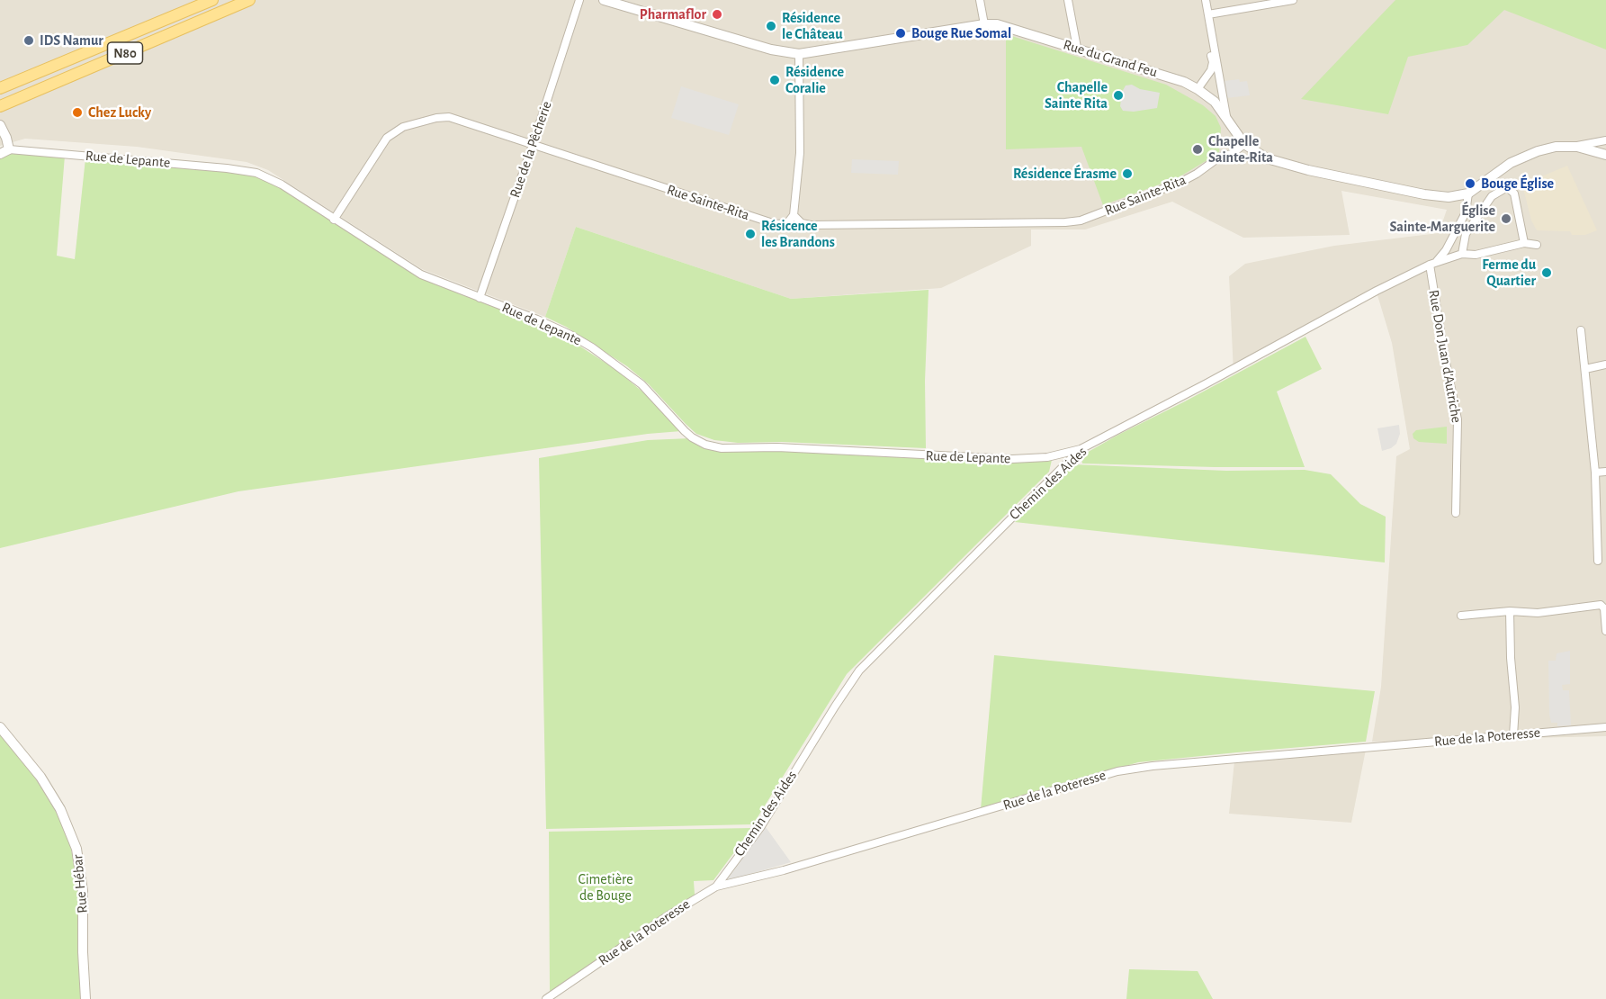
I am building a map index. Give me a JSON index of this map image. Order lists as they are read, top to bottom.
{
  "streets": {
    "main road": ["N80"],
    "street": [
      "Rue du Grand Feu",
      "Rue de la Pêcherie",
      "Rue de Lepante",
      "Rue Sainte-Rita",
      "Rue Don Juan d'Autriche",
      "Chemin des Aides",
      "Rue de la Poteresse",
      "Rue Hébar"
    ]
  },
  "crossings": [
    ["Rue du Grand Feu", "Rue Sainte-Rita"],
    ["Rue de la Pêcherie", "Rue de Lepante"],
    ["Rue de la Pêcherie", "Rue Sainte-Rita"],
    ["Rue de Lepante", "Rue Sainte-Rita"],
    ["Rue de Lepante", "Chemin des Aides"],
    ["Rue Don Juan d'Autriche", "Chemin des Aides"],
    ["Chemin des Aides", "Rue de la Poteresse"]
  ],
  "parks": ["Cimetière de Bouge"],
  "places": [
    "Pharmaflor",
    "Résidence le Château",
    "Bouge Rue Somal",
    "IDS Namur",
    "Résidence Coralie",
    "Chapelle Sainte Rita",
    "Chez Lucky",
    "Chapelle Sainte-Rita",
    "Résidence Érasme",
    "Bouge Église",
    "Église Sainte-Marguerite",
    "Résicence les Brandons",
    "Ferme du Quartier"
  ]
}
